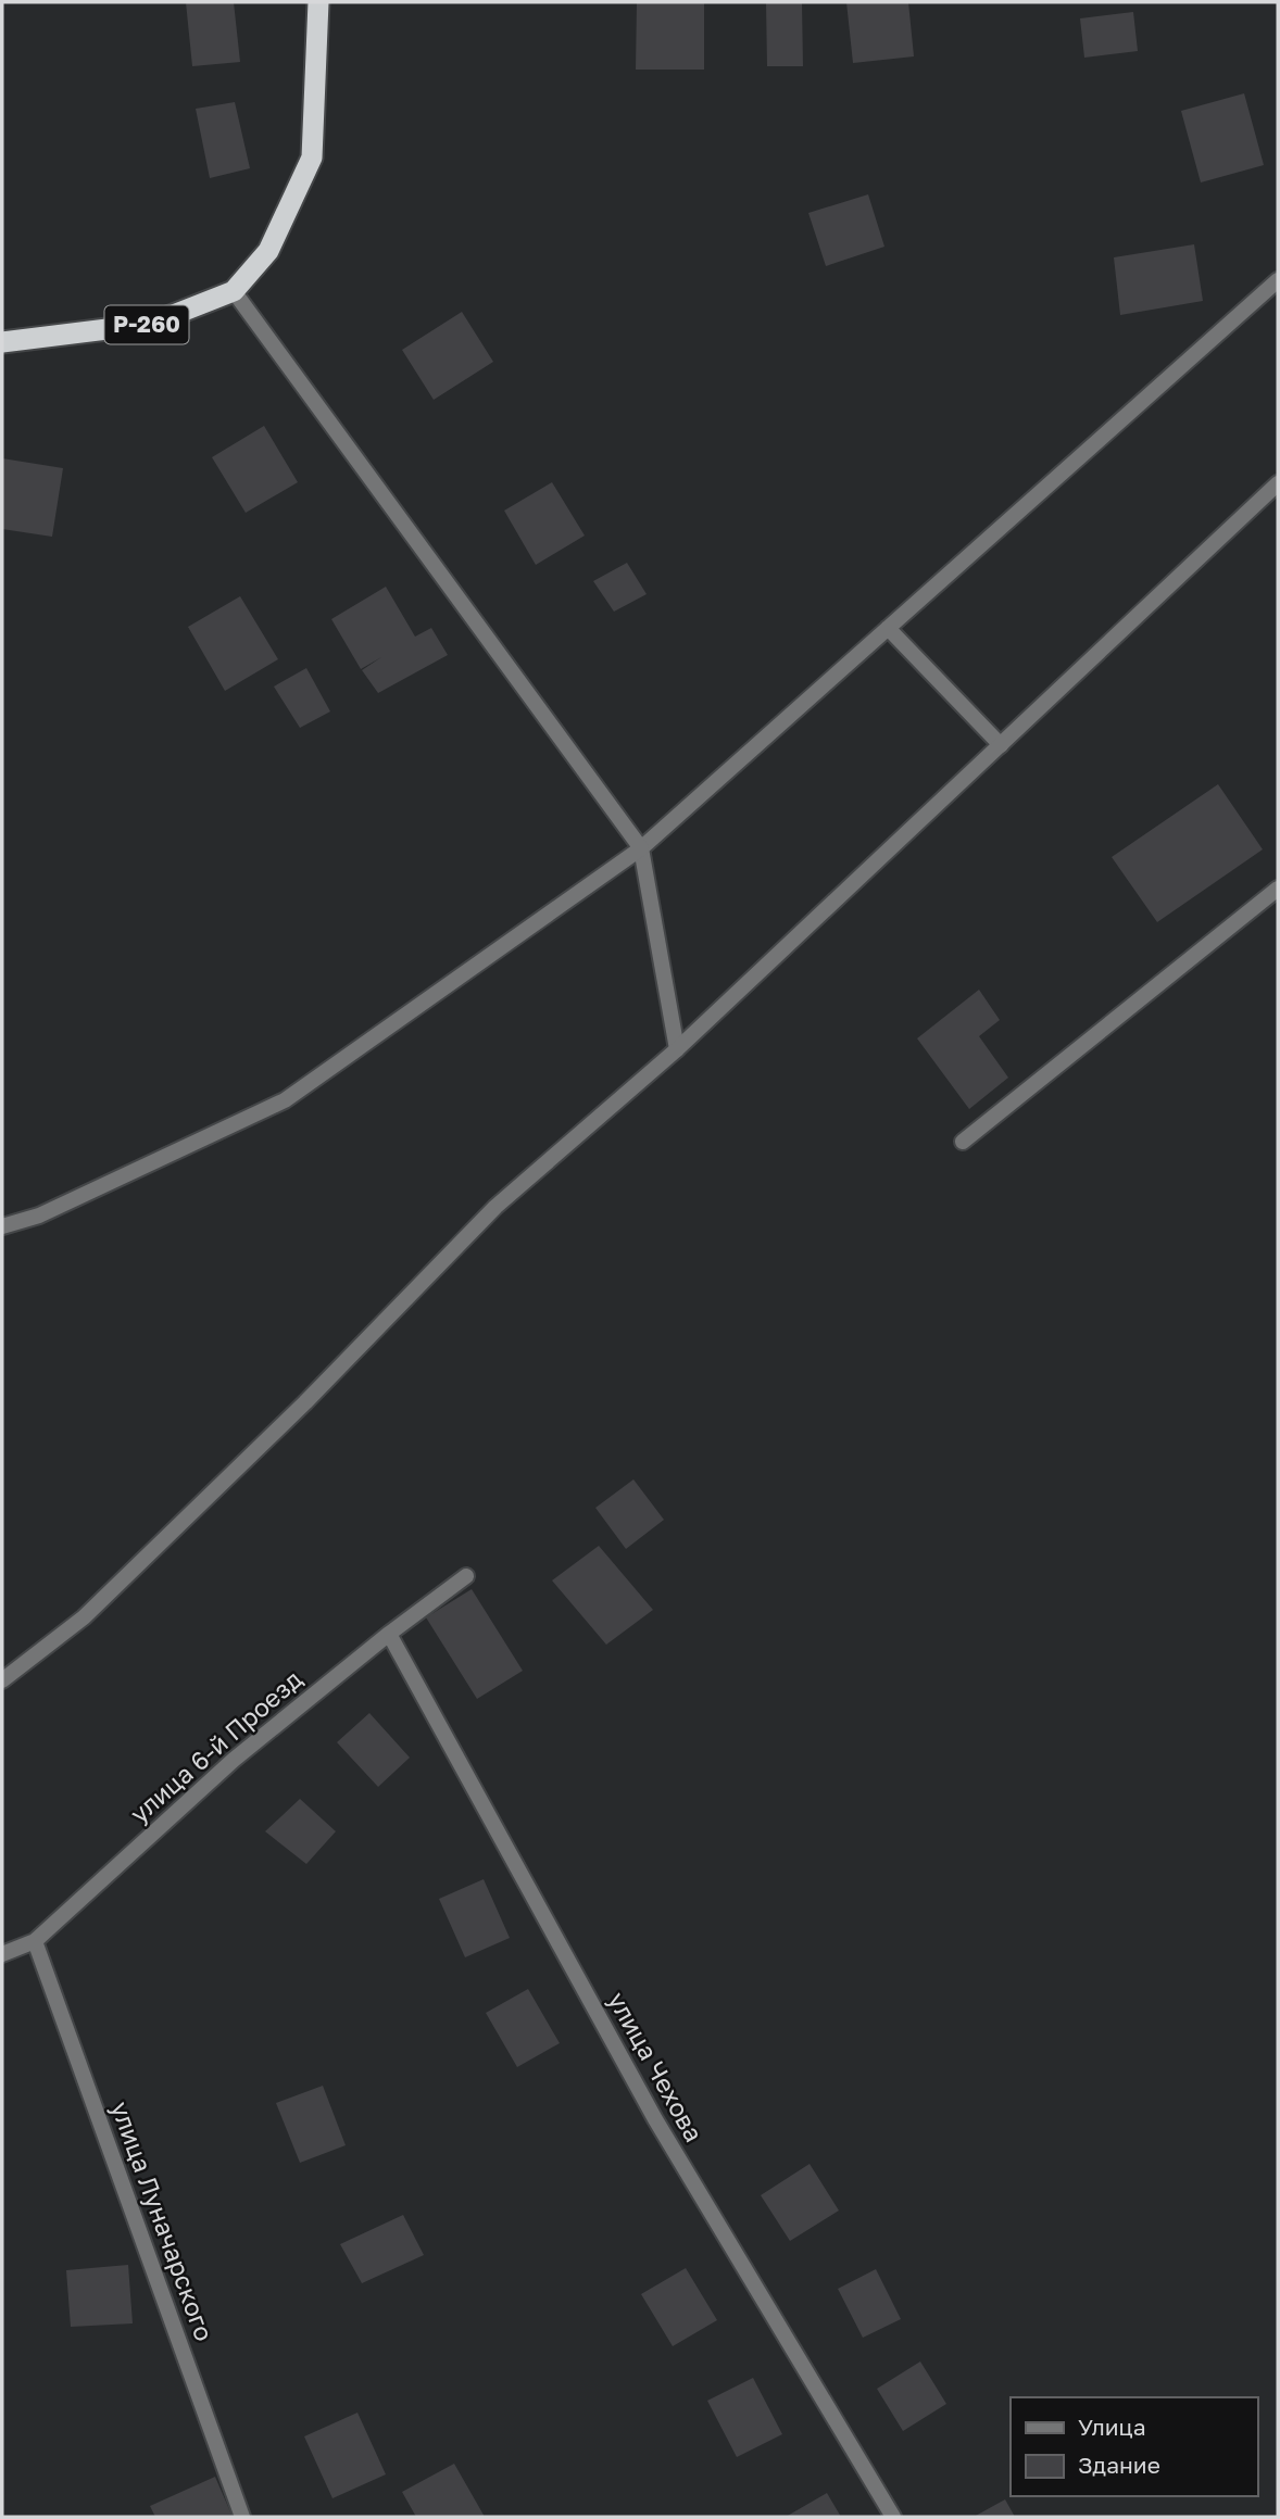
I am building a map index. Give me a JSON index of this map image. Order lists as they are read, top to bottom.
{
  "streets": {
    "highway": ["Р-260"],
    "street": ["улица 6-й Проезд", "улица Чехова", "улица Луначарского"]
  },
  "crossings": [
    ["улица 6-й Проезд", "улица Чехова"],
    ["улица 6-й Проезд", "улица Луначарского"]
  ],
  "legend": ["Улица", "Здание"]
}
